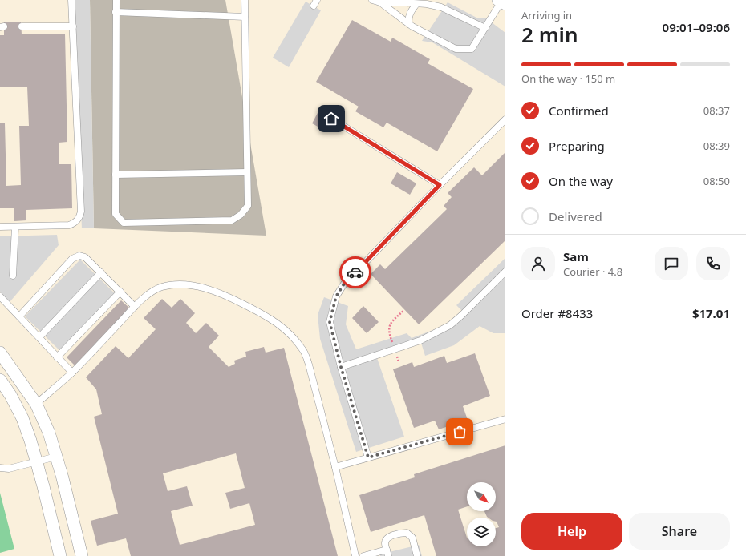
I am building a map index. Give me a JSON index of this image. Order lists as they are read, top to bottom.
{
  "north": "bottom right",
  "page": {
    "heading": ["2 min", "Arriving in", "09:01–09:06"],
    "panel": [
      "Sam",
      "Courier · 4.8",
      "Order #8433",
      "$17.01"
    ],
    "bar": "On the way · 150 m",
    "list": [
      ["Confirmed", "08:37"],
      ["Preparing", "08:39"],
      ["On the way", "08:50"],
      "Delivered"
    ],
    "buttons": ["Help", "Share"]
  }
}
